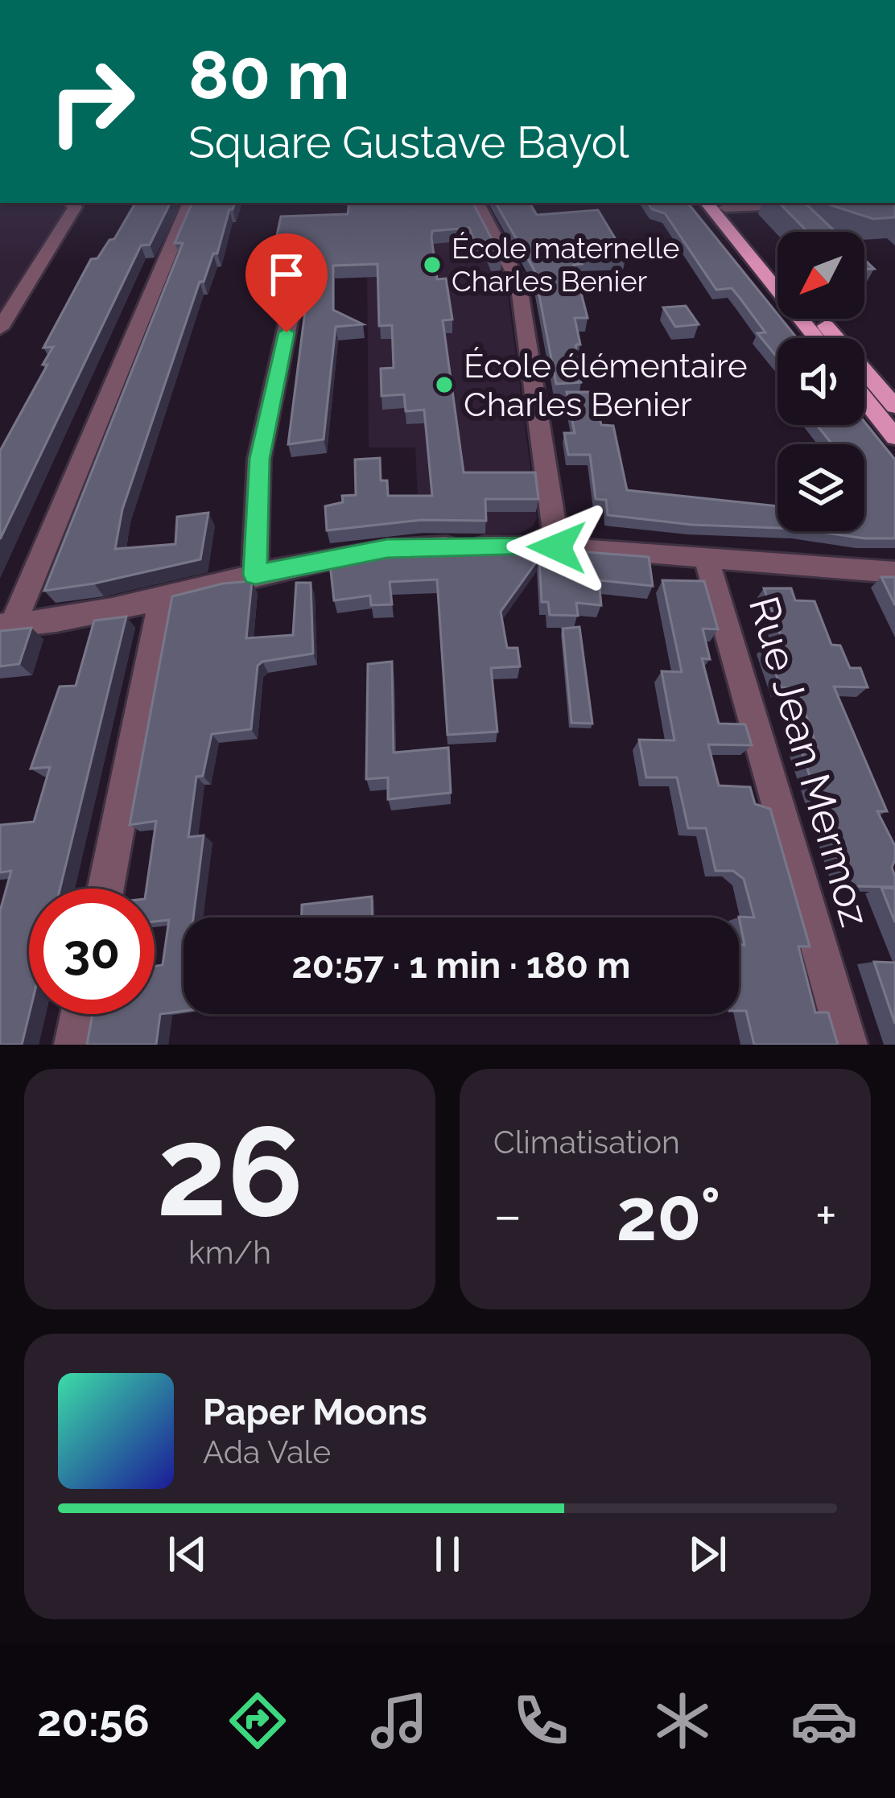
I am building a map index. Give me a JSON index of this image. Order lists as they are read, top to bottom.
{
  "streets": {
    "street": ["Rue Jean Mermoz"]
  },
  "places": ["École maternelle Charles Benier", "École élémentaire Charles Benier"],
  "north": "bottom left",
  "page": {
    "turn": ["80 m", "Square Gustave Bayol"],
    "limit": "30",
    "trip": "20:57 · 1 min · 180 m",
    "tile": [
      ["26", "km/h"],
      "Climatisation"
    ],
    "heat": ["−", "20°", "+"],
    "song": ["Paper Moons", "Ada Vale"],
    "tabs": "20:56"
  }
}
